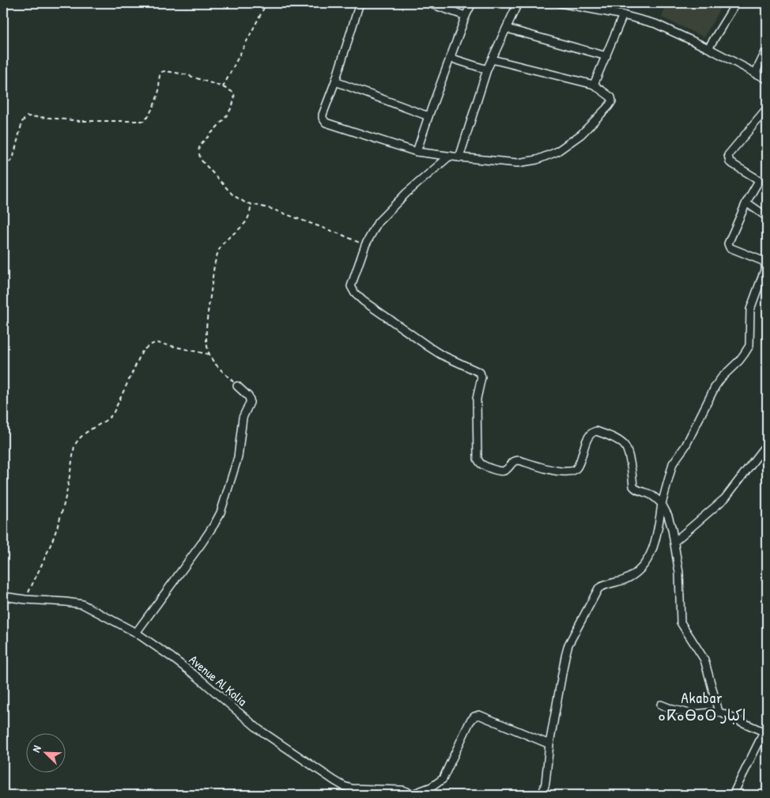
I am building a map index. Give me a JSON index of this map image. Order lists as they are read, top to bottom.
{
  "streets": {
    "street": ["Avenue Al Kolia"]
  },
  "districts": ["Akabar ⴰⴽⴰⴱⴰⵔ اكبار"],
  "north": "top left"
}
